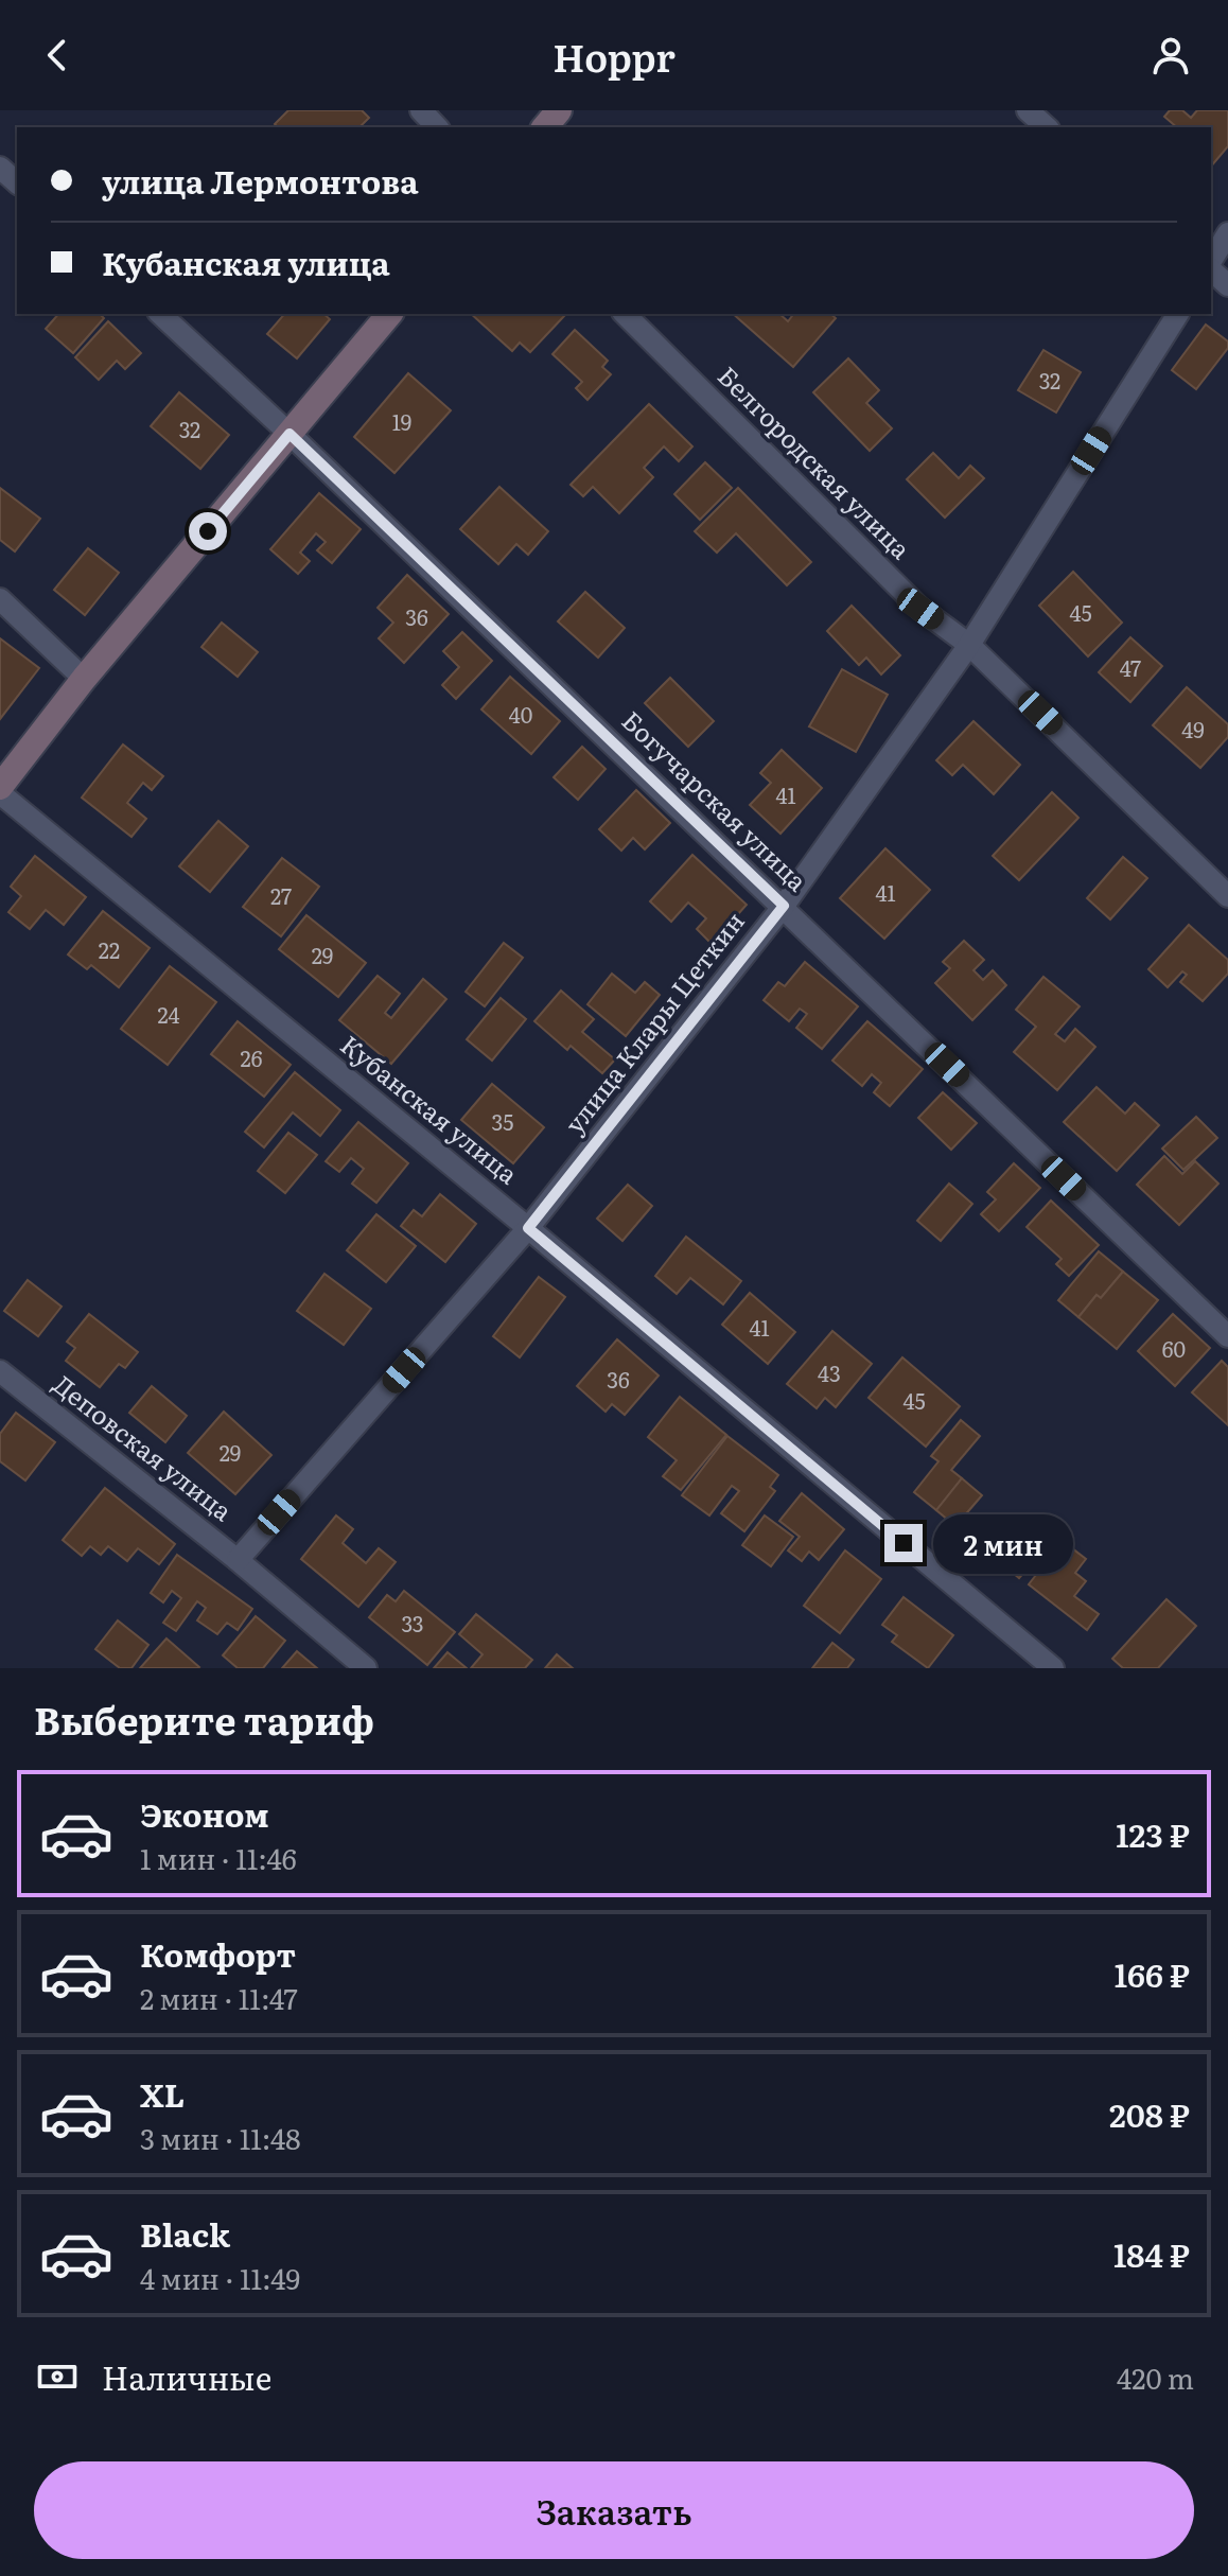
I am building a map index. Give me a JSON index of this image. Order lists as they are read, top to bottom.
{
  "streets": {
    "street": [
      "Белгородская улица",
      "Богучарская улица",
      "улица Клары Цеткин",
      "Кубанская улица",
      "Деповская улица"
    ]
  },
  "crossings": [
    ["Белгородская улица", "улица Клары Цеткин"],
    ["Богучарская улица", "улица Клары Цеткин"],
    ["улица Клары Цеткин", "Кубанская улица"],
    ["улица Клары Цеткин", "Деповская улица"]
  ],
  "house_numbers": [
    "32",
    "19",
    "32",
    "45",
    "36",
    "47",
    "40",
    "49",
    "41",
    "41",
    "27",
    "22",
    "29",
    "24",
    "26",
    "35",
    "41",
    "60",
    "43",
    "36",
    "45",
    "29",
    "33"
  ],
  "page": {
    "header": "Hoppr",
    "banner": ["улица Лермонтова", "Кубанская улица"],
    "bubble": "2 мин",
    "heading": "Выберите тариф",
    "list": [
      {
        "name": "Эконом",
        "note": "1 мин · 11:46",
        "value": "123 ₽"
      },
      {
        "name": "Комфорт",
        "note": "2 мин · 11:47",
        "value": "166 ₽"
      },
      {
        "name": "XL",
        "note": "3 мин · 11:48",
        "value": "208 ₽"
      },
      {
        "name": "Black",
        "note": "4 мин · 11:49",
        "value": "184 ₽"
      }
    ],
    "pay": ["Наличные", "420 m"],
    "buttons": "Заказать"
  }
}
